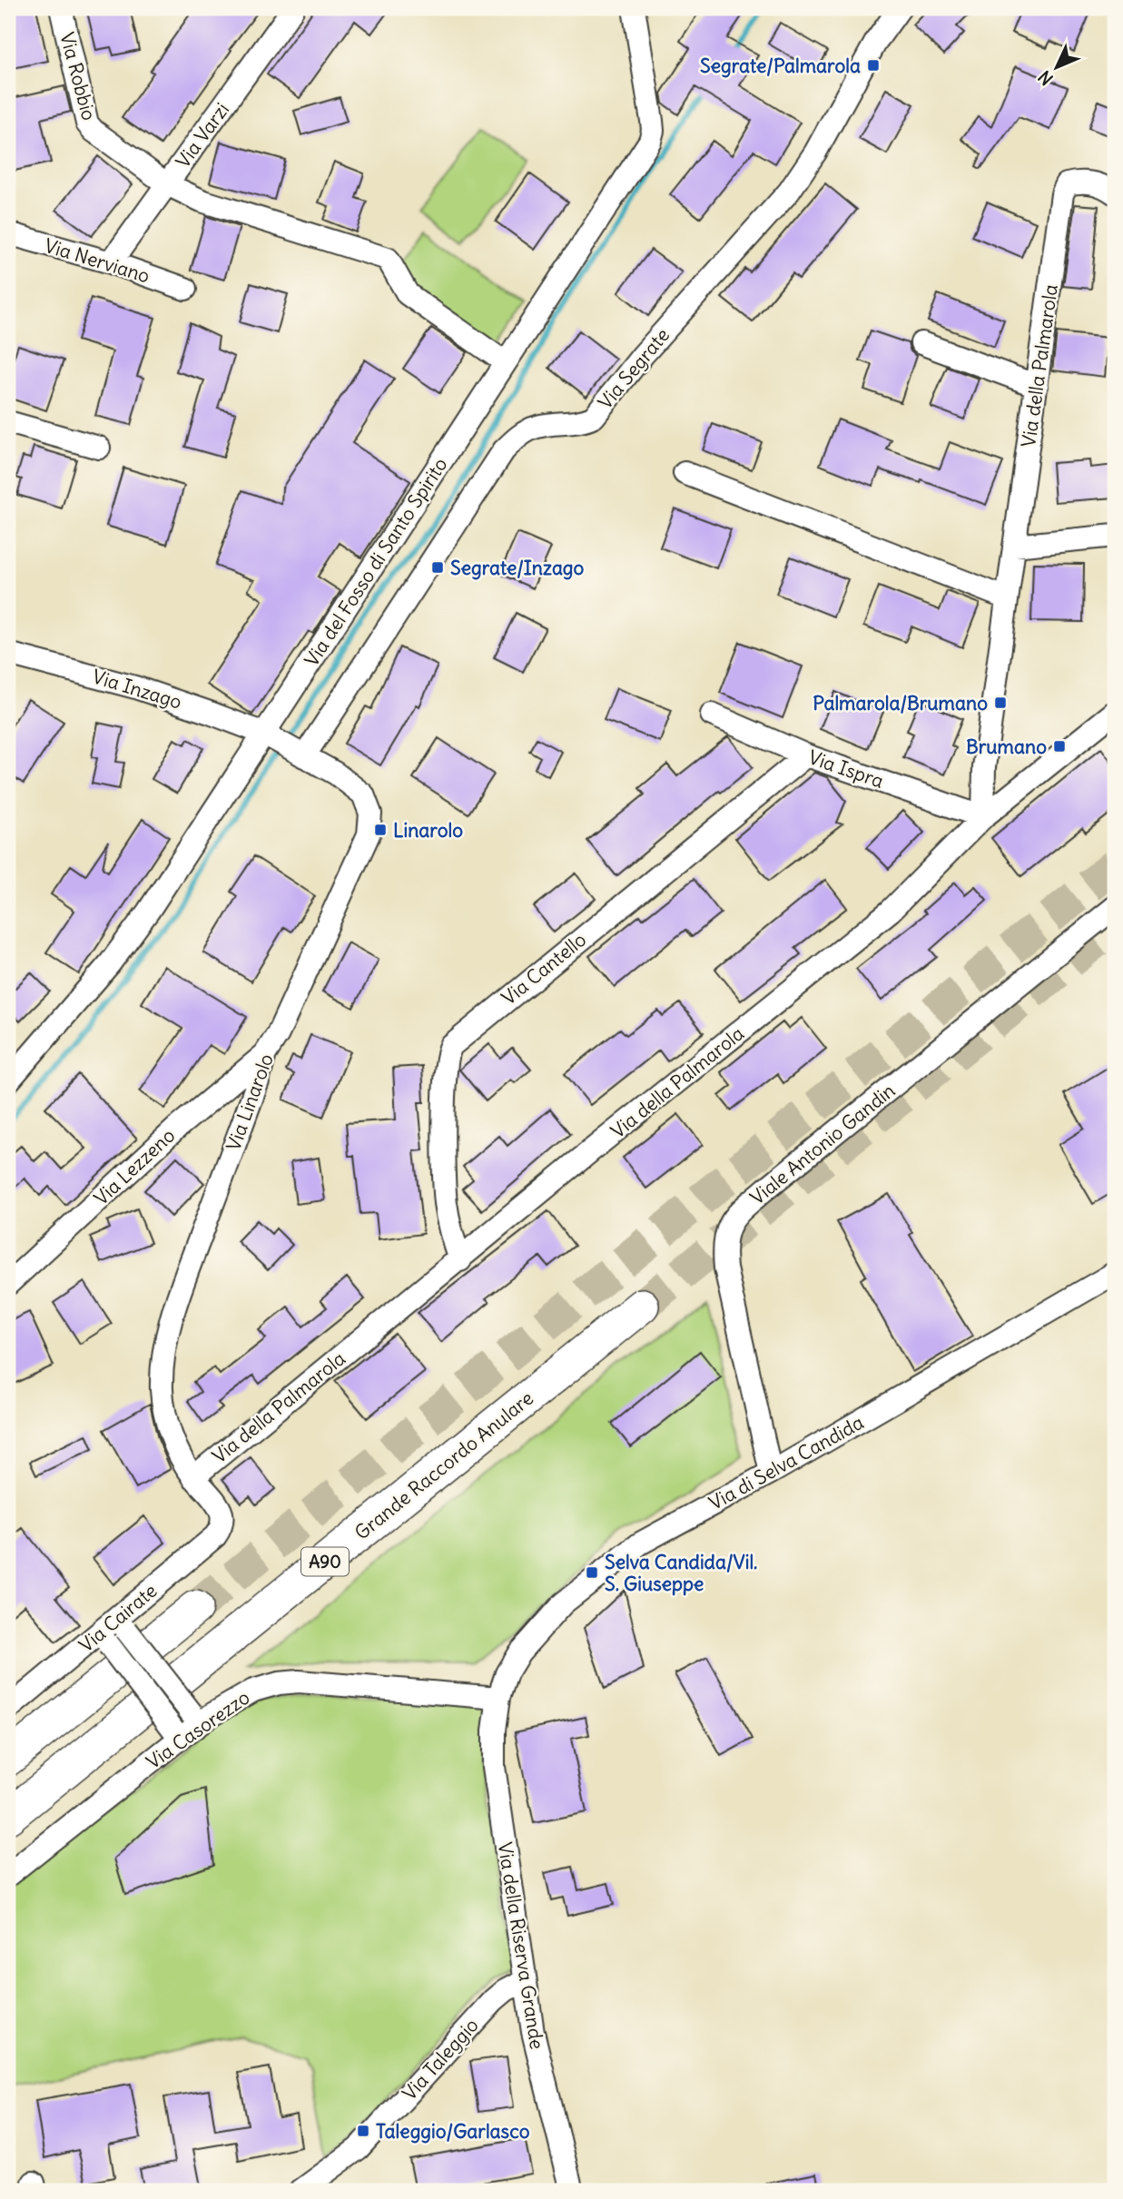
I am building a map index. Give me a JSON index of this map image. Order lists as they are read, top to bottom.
{
  "streets": {
    "highway": ["Grande Raccordo Anulare", "A90"],
    "street": [
      "Via Robbio",
      "Via Varzi",
      "Via Nerviano",
      "Via della Palmarola",
      "Via Segrate",
      "Via del Fosso di Santo Spirito",
      "Via Inzago",
      "Via Ispra",
      "Via Cantello",
      "Via Linarolo",
      "Viale Antonio Gandin",
      "Via Lezzeno",
      "Via di Selva Candida",
      "Via Cairate",
      "Via Casorezzo",
      "Via della Riserva Grande",
      "Via Taleggio"
    ]
  },
  "crossings": [
    ["Via Robbio", "Via Varzi"],
    ["Via Robbio", "Via del Fosso di Santo Spirito"],
    ["Via Varzi", "Via Nerviano"],
    ["Via della Palmarola", "Via Ispra"],
    ["Via della Palmarola", "Via Cantello"],
    ["Via della Palmarola", "Via Linarolo"],
    ["Via Segrate", "Via Linarolo"],
    ["Via del Fosso di Santo Spirito", "Via Inzago"],
    ["Via del Fosso di Santo Spirito", "Via Linarolo"],
    ["Via Inzago", "Via Linarolo"],
    ["Via Ispra", "Via Cantello"],
    ["Via Linarolo", "Via Lezzeno"],
    ["Via Linarolo", "Via Cairate"],
    ["Viale Antonio Gandin", "Via di Selva Candida"],
    ["Via di Selva Candida", "Via Casorezzo"],
    ["Via di Selva Candida", "Via della Riserva Grande"],
    ["Via Casorezzo", "Via della Riserva Grande"],
    ["Via della Riserva Grande", "Via Taleggio"]
  ],
  "places": {
    "transit": [
      "Segrate/Palmarola",
      "Segrate/Inzago",
      "Palmarola/Brumano",
      "Brumano",
      "Linarolo",
      "Selva Candida/Vil. S. Giuseppe",
      "Taleggio/Garlasco"
    ]
  },
  "north": "bottom left"
}
